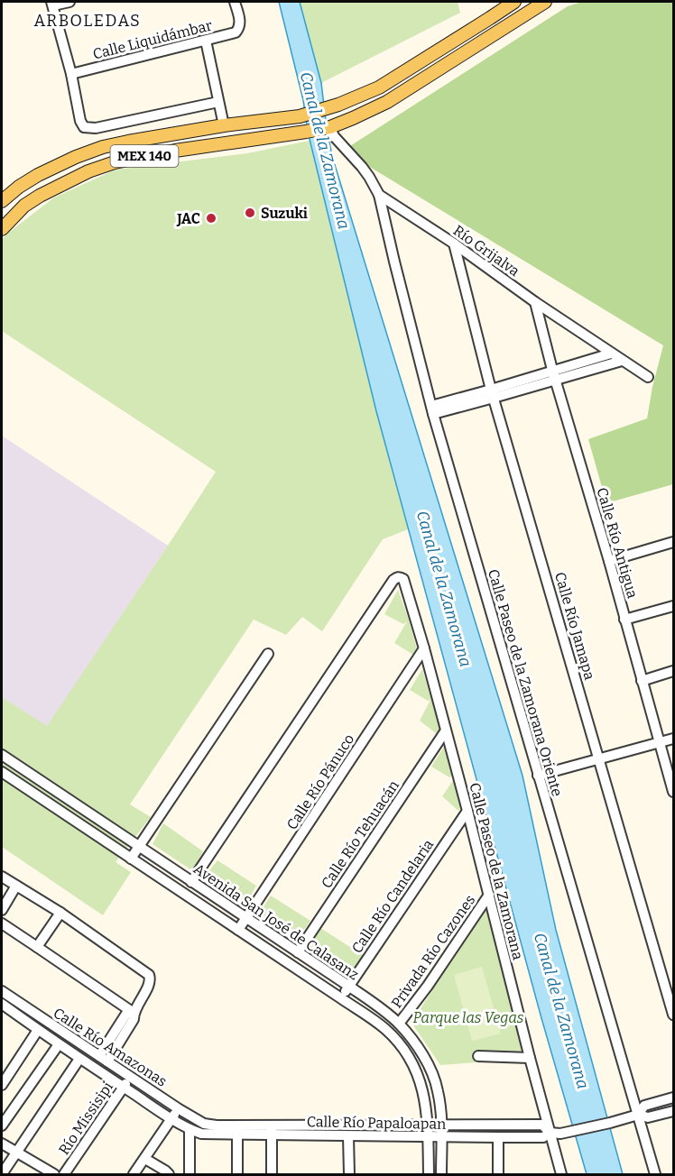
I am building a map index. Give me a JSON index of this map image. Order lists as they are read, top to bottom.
{
  "streets": {
    "main road": ["MEX 140"],
    "street": [
      "Calle Liquidámbar",
      "Río Grijalva",
      "Calle Río Antigua",
      "Calle Río Jamapa",
      "Calle Paseo de la Zamorana Oriente",
      "Calle Río Pánuco",
      "Calle Río Tehuacán",
      "Calle Paseo de la Zamorana",
      "Calle Río Candelaria",
      "Avenida San José de Calasanz",
      "Privada Río Cazones",
      "Calle Río Amazonas",
      "Río Missisipi",
      "Calle Río Papaloapan"
    ]
  },
  "crossings": [
    ["MEX 140", "Río Grijalva"],
    ["Río Grijalva", "Calle Río Antigua"],
    ["Río Grijalva", "Calle Río Jamapa"],
    ["Río Grijalva", "Calle Paseo de la Zamorana Oriente"],
    ["Calle Paseo de la Zamorana Oriente", "Calle Río Papaloapan"],
    ["Calle Río Pánuco", "Calle Paseo de la Zamorana"],
    ["Calle Río Pánuco", "Avenida San José de Calasanz"],
    ["Calle Río Tehuacán", "Calle Paseo de la Zamorana"],
    ["Calle Río Tehuacán", "Avenida San José de Calasanz"],
    ["Calle Paseo de la Zamorana", "Calle Río Candelaria"],
    ["Calle Paseo de la Zamorana", "Avenida San José de Calasanz"],
    ["Calle Paseo de la Zamorana", "Privada Río Cazones"],
    ["Calle Paseo de la Zamorana", "Calle Río Papaloapan"],
    ["Calle Río Candelaria", "Avenida San José de Calasanz"],
    ["Avenida San José de Calasanz", "Privada Río Cazones"],
    ["Avenida San José de Calasanz", "Calle Río Papaloapan"],
    ["Calle Río Amazonas", "Río Missisipi"],
    ["Calle Río Amazonas", "Calle Río Papaloapan"]
  ],
  "districts": ["ARBOLEDAS"],
  "water": ["Canal de la Zamorana"],
  "parks": ["Parque las Vegas"],
  "places": ["Suzuki", "JAC"]
}
